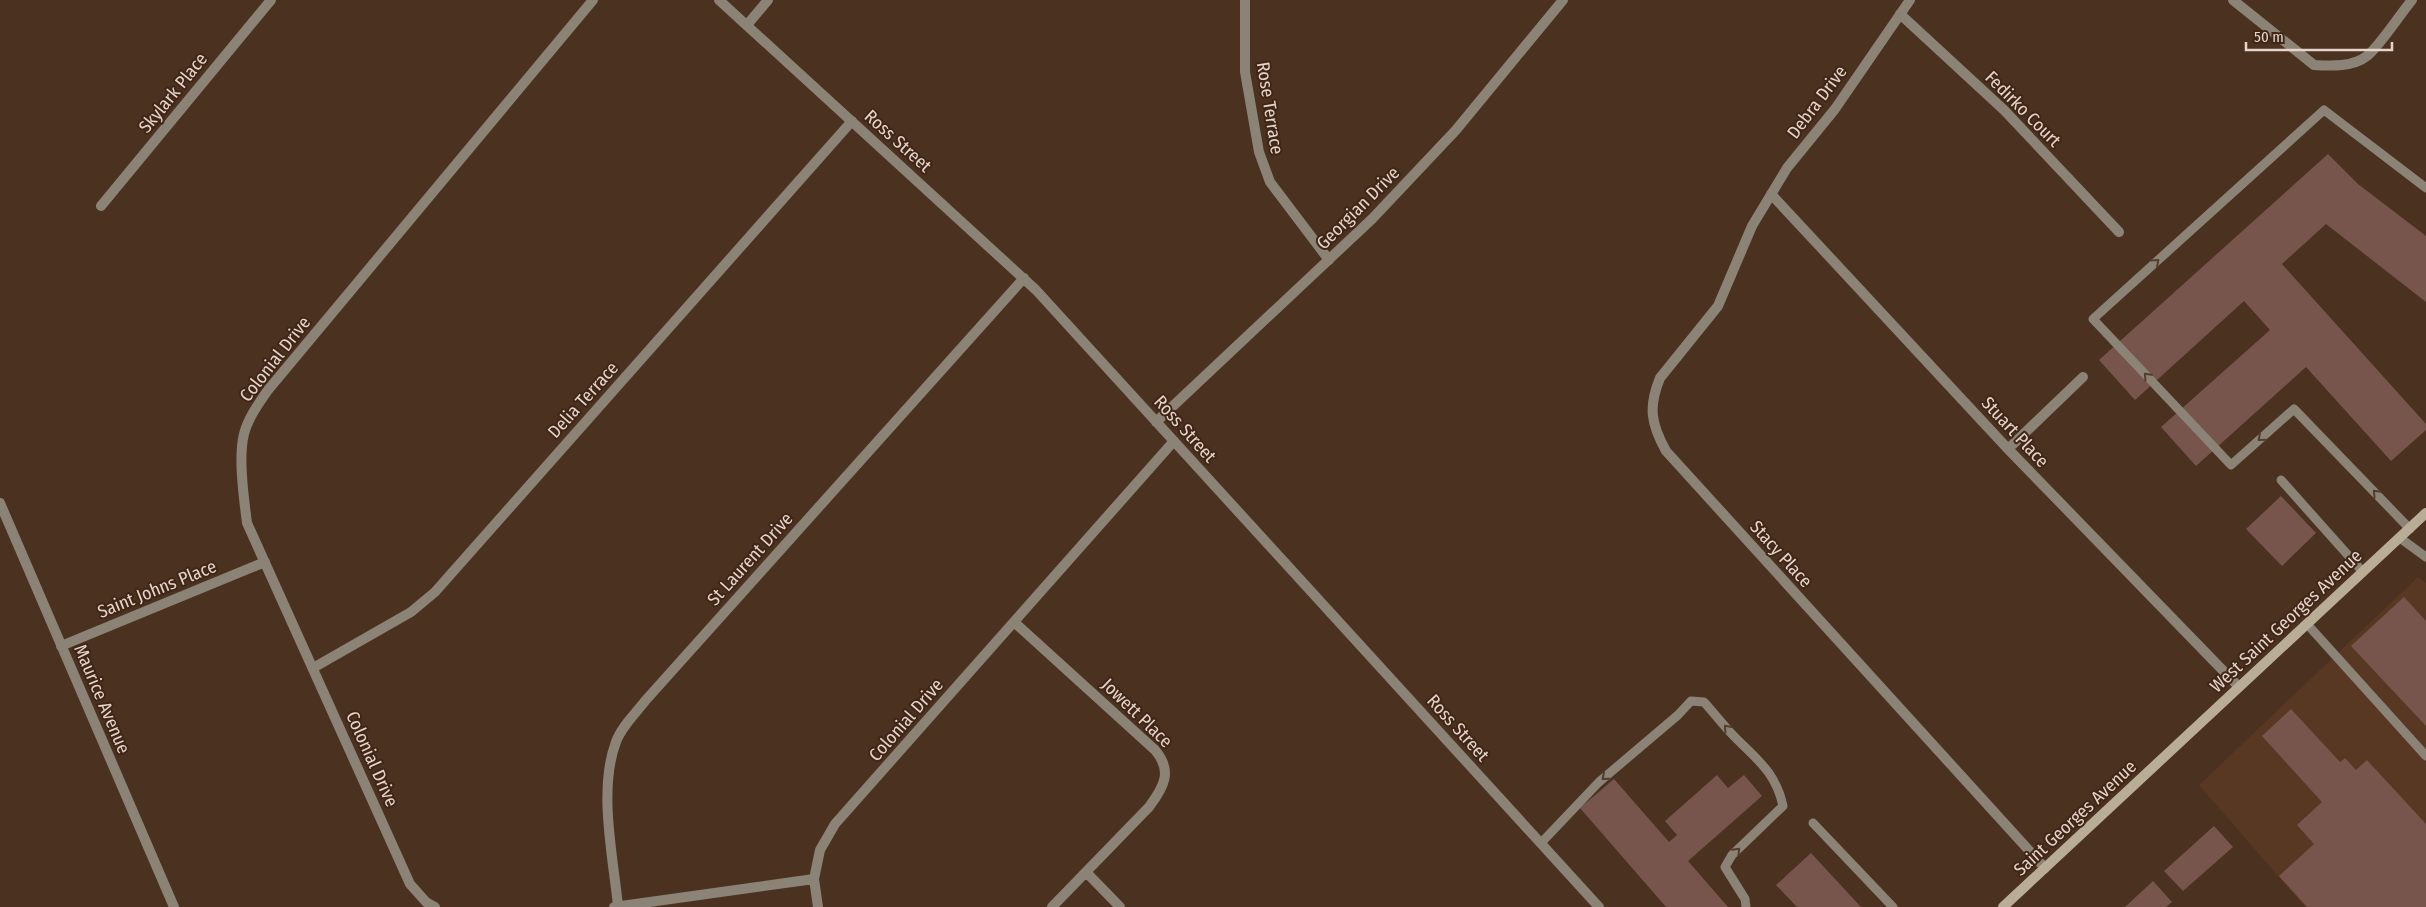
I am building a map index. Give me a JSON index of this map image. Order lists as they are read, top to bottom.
{
  "streets": {
    "main road": ["West Saint Georges Avenue", "Saint Georges Avenue"],
    "street": [
      "Skylark Place",
      "Debra Drive",
      "Rose Terrace",
      "Fedirko Court",
      "Ross Street",
      "Georgian Drive",
      "Colonial Drive",
      "Delia Terrace",
      "Stuart Place",
      "Stacy Place",
      "St Laurent Drive",
      "Saint Johns Place",
      "Maurice Avenue",
      "Jowett Place"
    ]
  },
  "crossings": [
    ["Debra Drive", "Fedirko Court"],
    ["Debra Drive", "Stuart Place"],
    ["Debra Drive", "Stacy Place"],
    ["Rose Terrace", "Georgian Drive"],
    ["Ross Street", "Georgian Drive"],
    ["Ross Street", "Colonial Drive"],
    ["Ross Street", "Delia Terrace"],
    ["Ross Street", "St Laurent Drive"],
    ["Colonial Drive", "Delia Terrace"],
    ["Colonial Drive", "Saint Johns Place"],
    ["Colonial Drive", "Jowett Place"],
    ["Stuart Place", "West Saint Georges Avenue"],
    ["Stacy Place", "Saint Georges Avenue"],
    ["Saint Johns Place", "Maurice Avenue"],
    ["West Saint Georges Avenue", "Saint Georges Avenue"]
  ],
  "scale_bar": "50 m"
}
